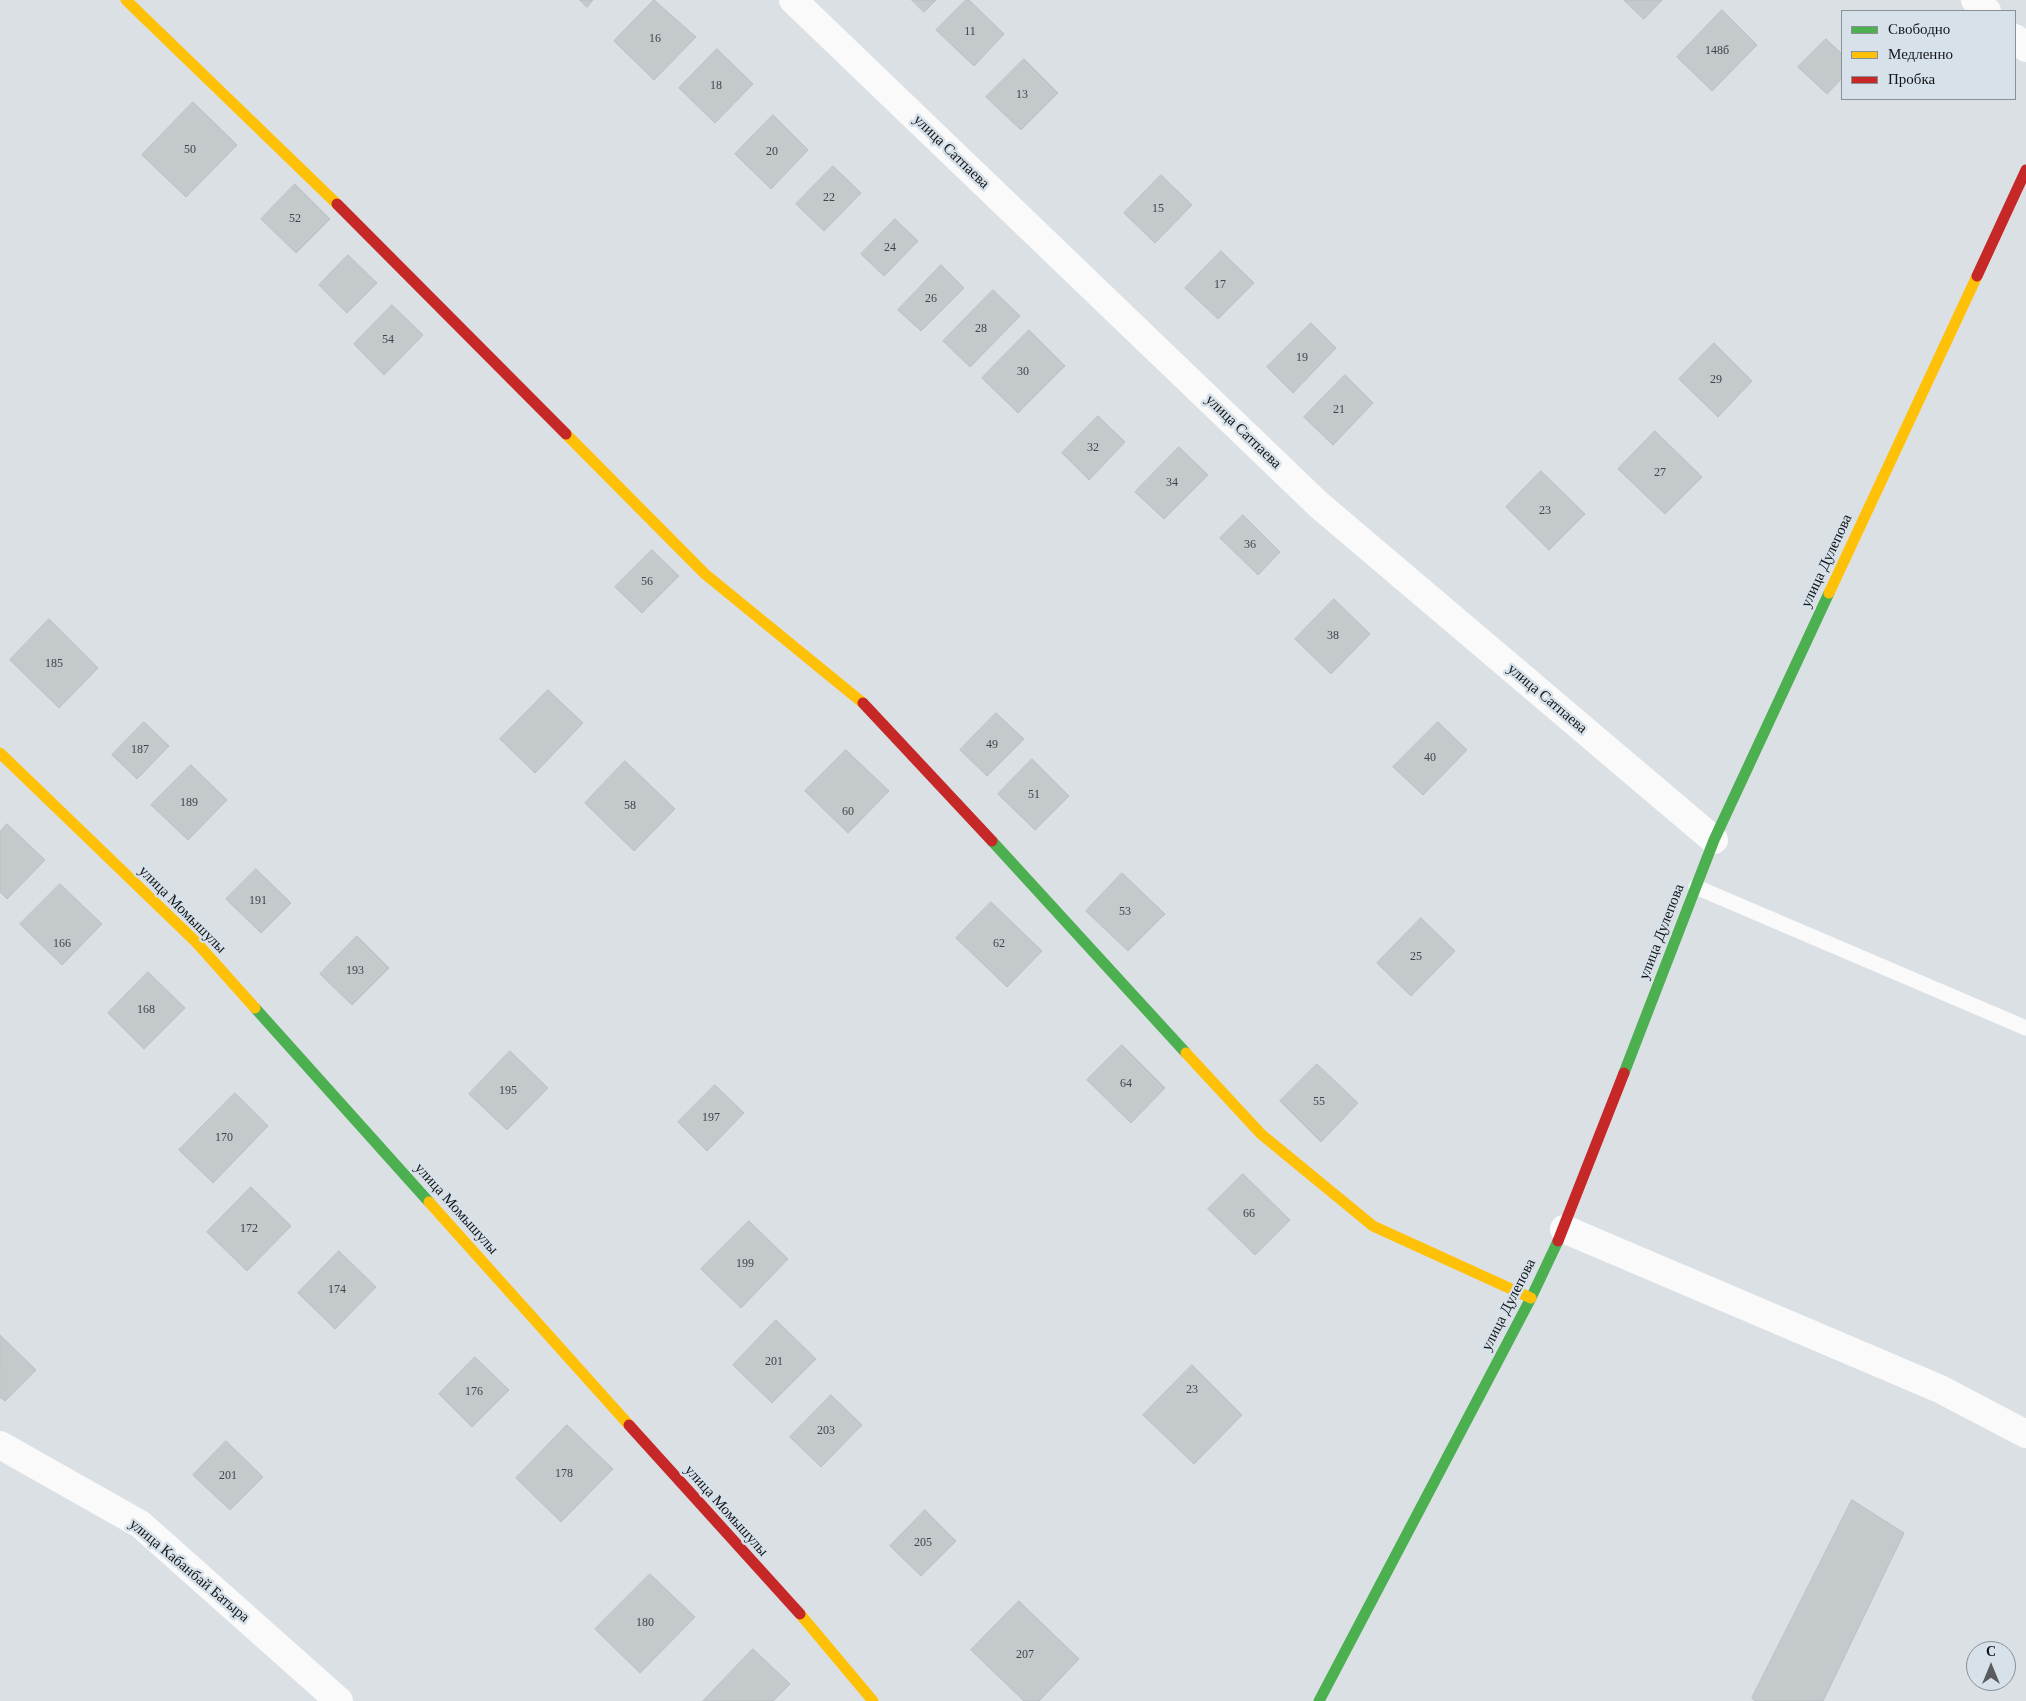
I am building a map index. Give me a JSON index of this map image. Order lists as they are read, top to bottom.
{
  "streets": {
    "street": [
      "улица Сатпаева",
      "улица Дулепова",
      "улица Момышулы",
      "улица Кабанбай Батыра"
    ]
  },
  "crossings": [
    ["улица Сатпаева", "улица Дулепова"]
  ],
  "house_numbers": [
    "11",
    "16",
    "148б",
    "18",
    "13",
    "50",
    "20",
    "22",
    "15",
    "52",
    "24",
    "17",
    "26",
    "28",
    "54",
    "19",
    "30",
    "29",
    "21",
    "32",
    "27",
    "34",
    "23",
    "36",
    "56",
    "38",
    "185",
    "49",
    "187",
    "40",
    "51",
    "189",
    "58",
    "60",
    "191",
    "53",
    "166",
    "62",
    "25",
    "193",
    "168",
    "64",
    "195",
    "55",
    "197",
    "170",
    "66",
    "172",
    "199",
    "174",
    "201",
    "23",
    "176",
    "203",
    "178",
    "201",
    "205",
    "180",
    "207"
  ],
  "legend": ["Свободно", "Медленно", "Пробка"],
  "north": "top"
}
